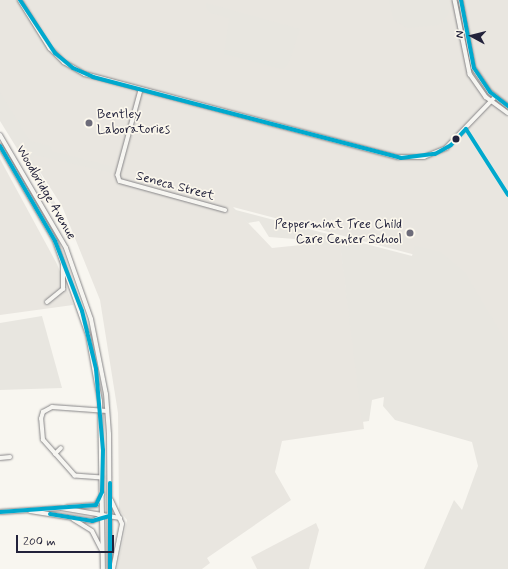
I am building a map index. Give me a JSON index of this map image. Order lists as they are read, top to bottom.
{
  "streets": {
    "main road": ["Woodbridge Avenue"],
    "street": ["Seneca Street"]
  },
  "places": ["Bentley Laboratories", "Peppermint Tree Child Care Center School"],
  "scale_bar": "200 m",
  "north": "left"
}
